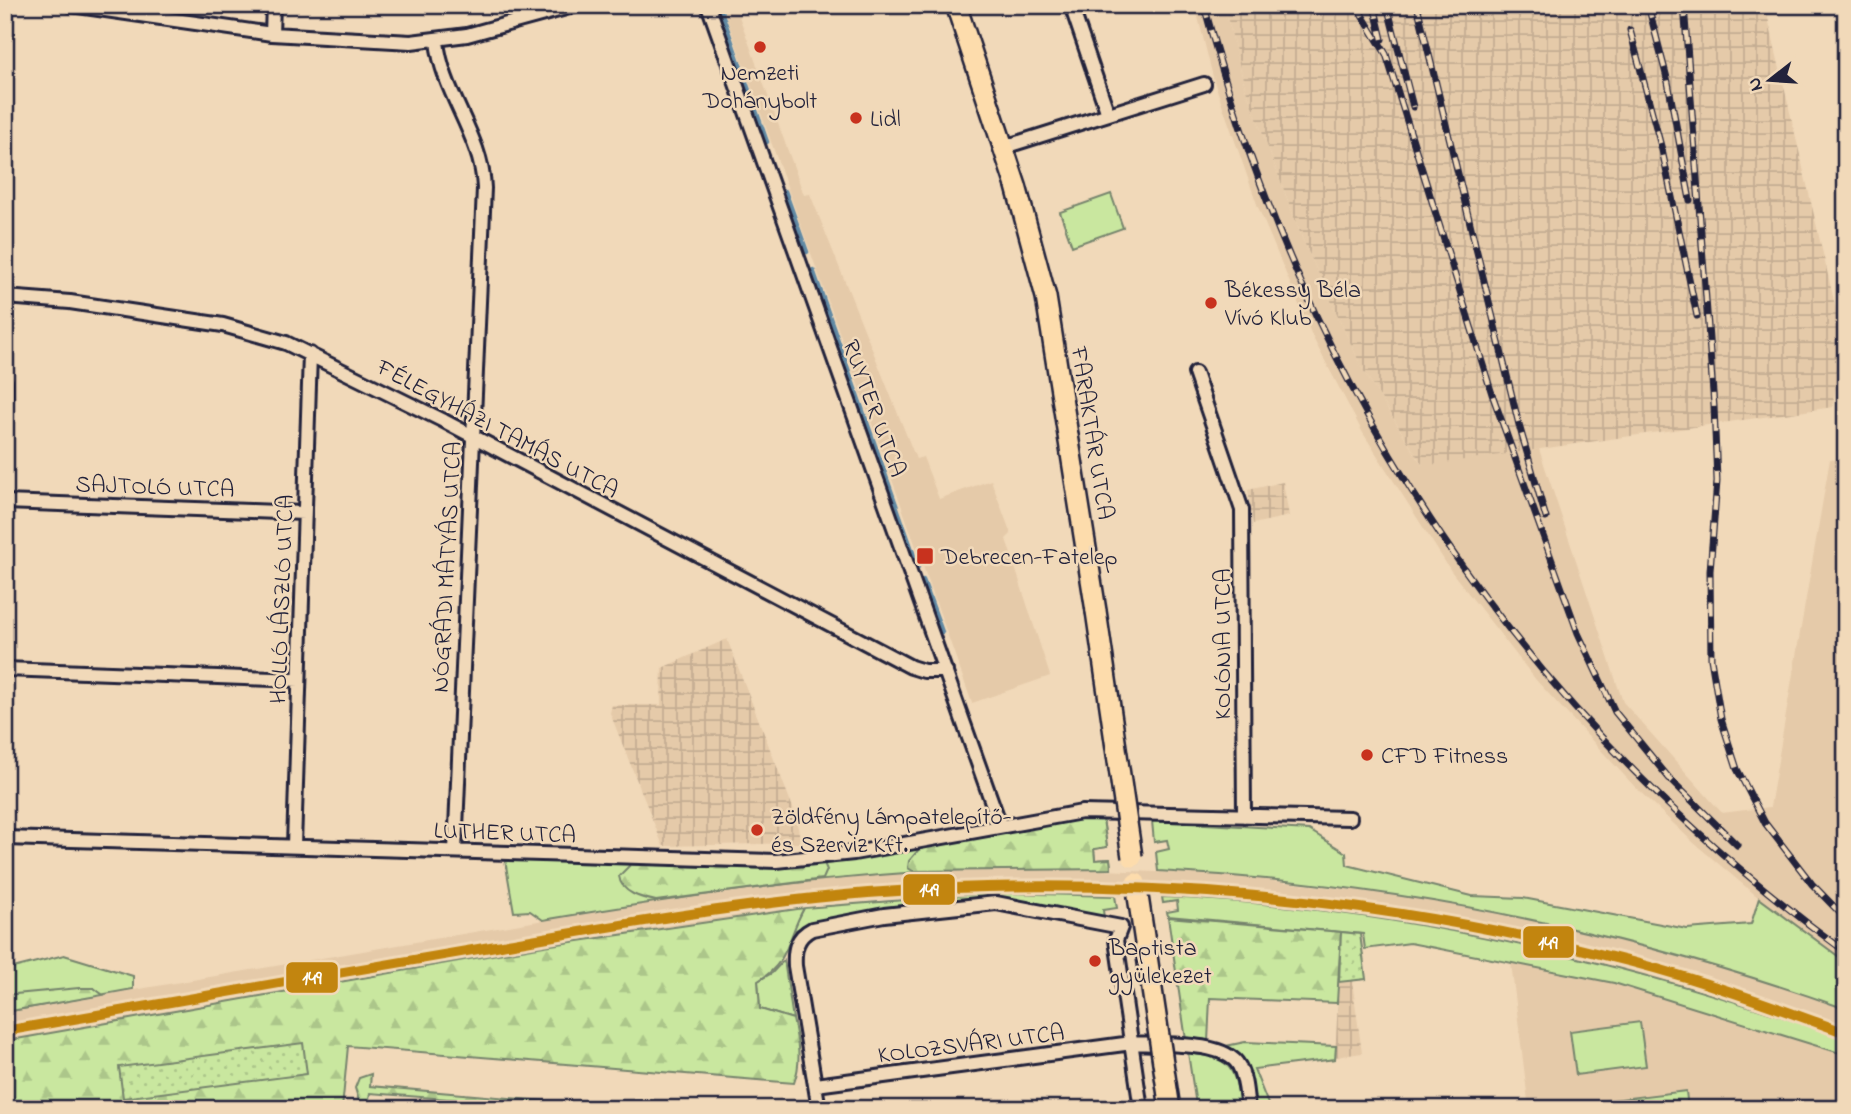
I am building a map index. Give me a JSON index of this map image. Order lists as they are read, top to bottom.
{
  "streets": {
    "main road": ["FARAKTÁR UTCA"],
    "street": [
      "RUYTER UTCA",
      "FÉLEGYHÁZI TAMÁS UTCA",
      "SAJTOLÓ UTCA",
      "NÓGRÁDI MÁTYÁS UTCA",
      "HOLLÓ LÁSZLÓ UTCA",
      "KOLÓNIA UTCA",
      "LUTHER UTCA",
      "KOLOZSVÁRI UTCA"
    ]
  },
  "crossings": [
    ["RUYTER UTCA", "FÉLEGYHÁZI TAMÁS UTCA"],
    ["RUYTER UTCA", "LUTHER UTCA"],
    ["FÉLEGYHÁZI TAMÁS UTCA", "NÓGRÁDI MÁTYÁS UTCA"],
    ["FÉLEGYHÁZI TAMÁS UTCA", "HOLLÓ LÁSZLÓ UTCA"],
    ["SAJTOLÓ UTCA", "HOLLÓ LÁSZLÓ UTCA"],
    ["NÓGRÁDI MÁTYÁS UTCA", "LUTHER UTCA"],
    ["HOLLÓ LÁSZLÓ UTCA", "LUTHER UTCA"],
    ["KOLÓNIA UTCA", "LUTHER UTCA"]
  ],
  "places": {
    "other": [
      "Nemzeti Dohánybolt",
      "Lidl",
      "Békessy Béla Vívó Klub",
      "CFD Fitness",
      "Zöldfény Lámpatelepítő- és Szerviz Kft.",
      "Baptista gyülekezet"
    ],
    "transit": ["Debrecen-Fatelep"]
  },
  "lines": ["transit line 149"],
  "north": "left"
}
